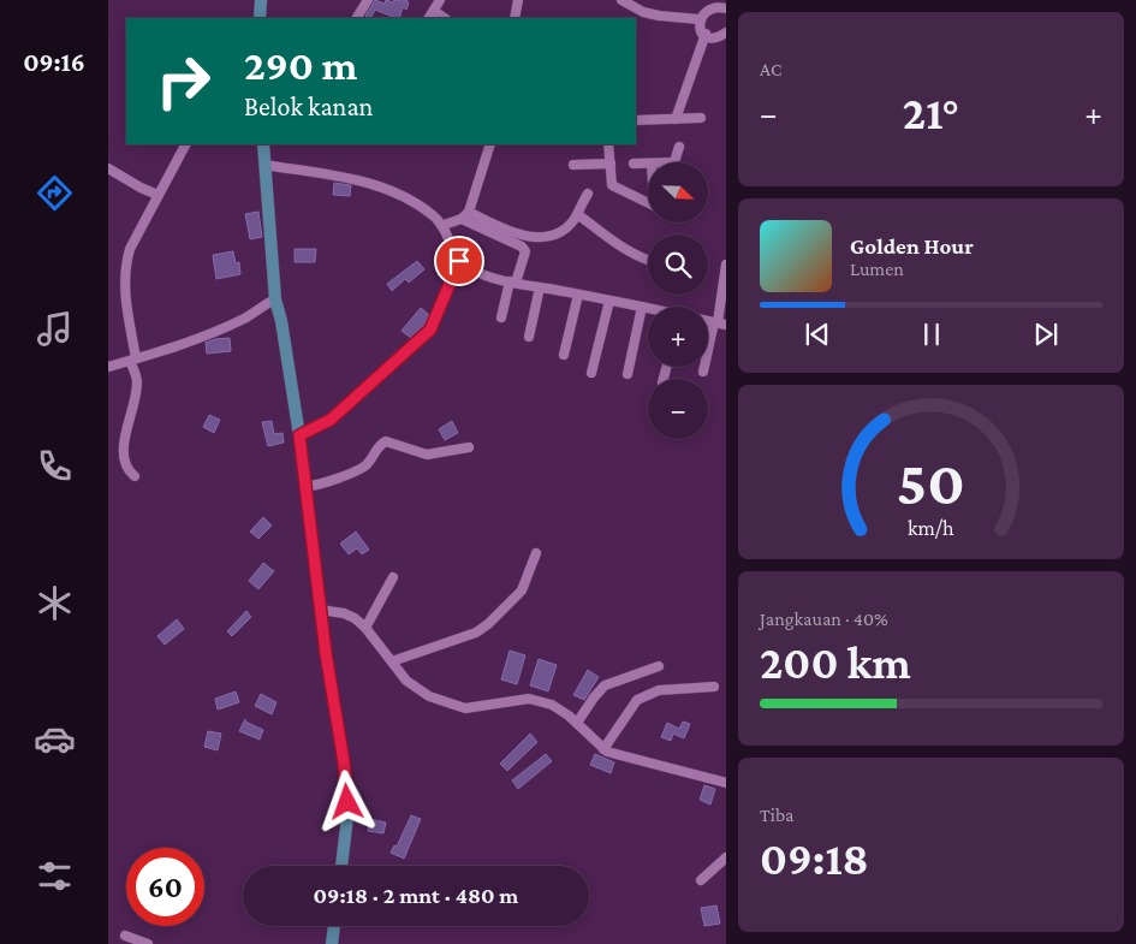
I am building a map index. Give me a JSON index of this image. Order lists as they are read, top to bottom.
{
  "north": "bottom right",
  "page": {
    "tabs": "09:16",
    "tile": [
      "AC",
      ["Jangkauan · 40%", "200 km"],
      ["Tiba", "09:18"]
    ],
    "turn": ["290 m", "Belok kanan"],
    "heat": ["−", "21°", "+"],
    "map_buttons": ["+", "−"],
    "song": ["Golden Hour", "Lumen"],
    "limit": "60",
    "trip": "09:18 · 2 mnt · 480 m",
    "gauge": ["50", "km/h"]
  }
}
